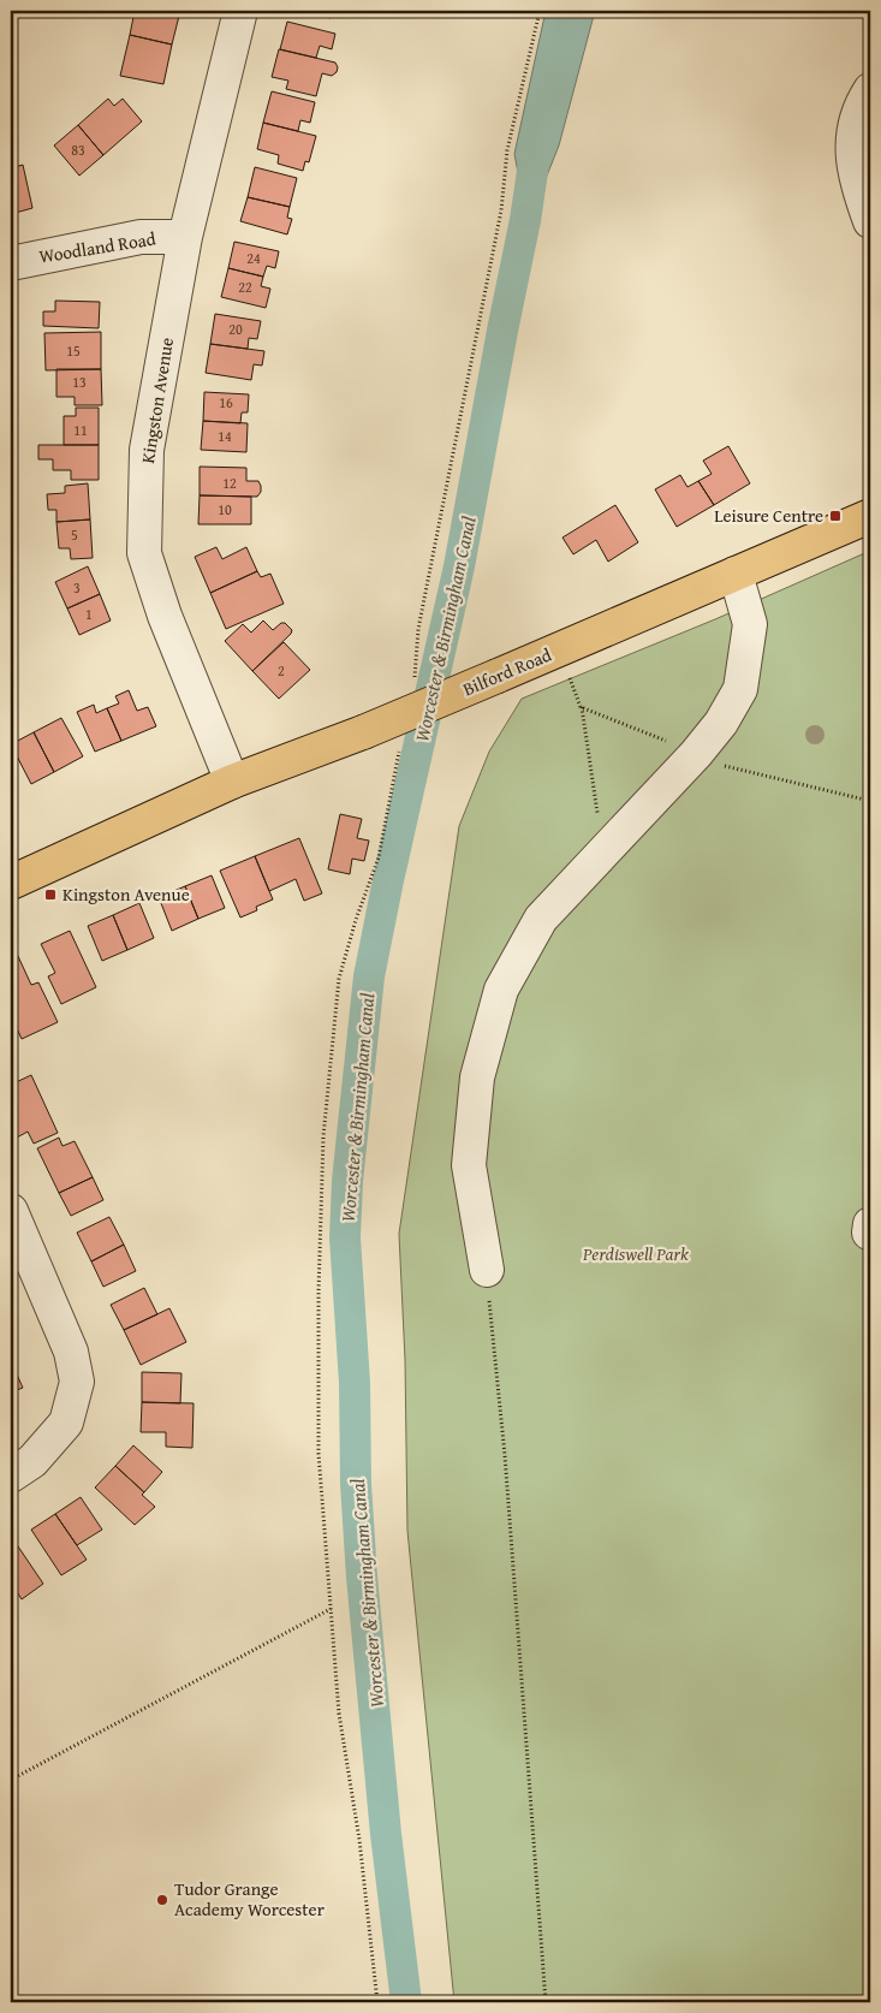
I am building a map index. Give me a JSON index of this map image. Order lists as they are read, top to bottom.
{
  "streets": {
    "main road": ["Bilford Road"],
    "street": ["Woodland Road", "Kingston Avenue"]
  },
  "crossings": [
    ["Woodland Road", "Kingston Avenue"],
    ["Kingston Avenue", "Bilford Road"]
  ],
  "water": ["Worcester & Birmingham Canal"],
  "parks": ["Perdiswell Park"],
  "places": {
    "transit": ["Leisure Centre", "Kingston Avenue"],
    "other": ["Tudor Grange Academy Worcester"]
  },
  "house_numbers": [
    "83",
    "24",
    "22",
    "20",
    "15",
    "13",
    "16",
    "11",
    "14",
    "12",
    "10",
    "5",
    "3",
    "1",
    "2"
  ]
}
